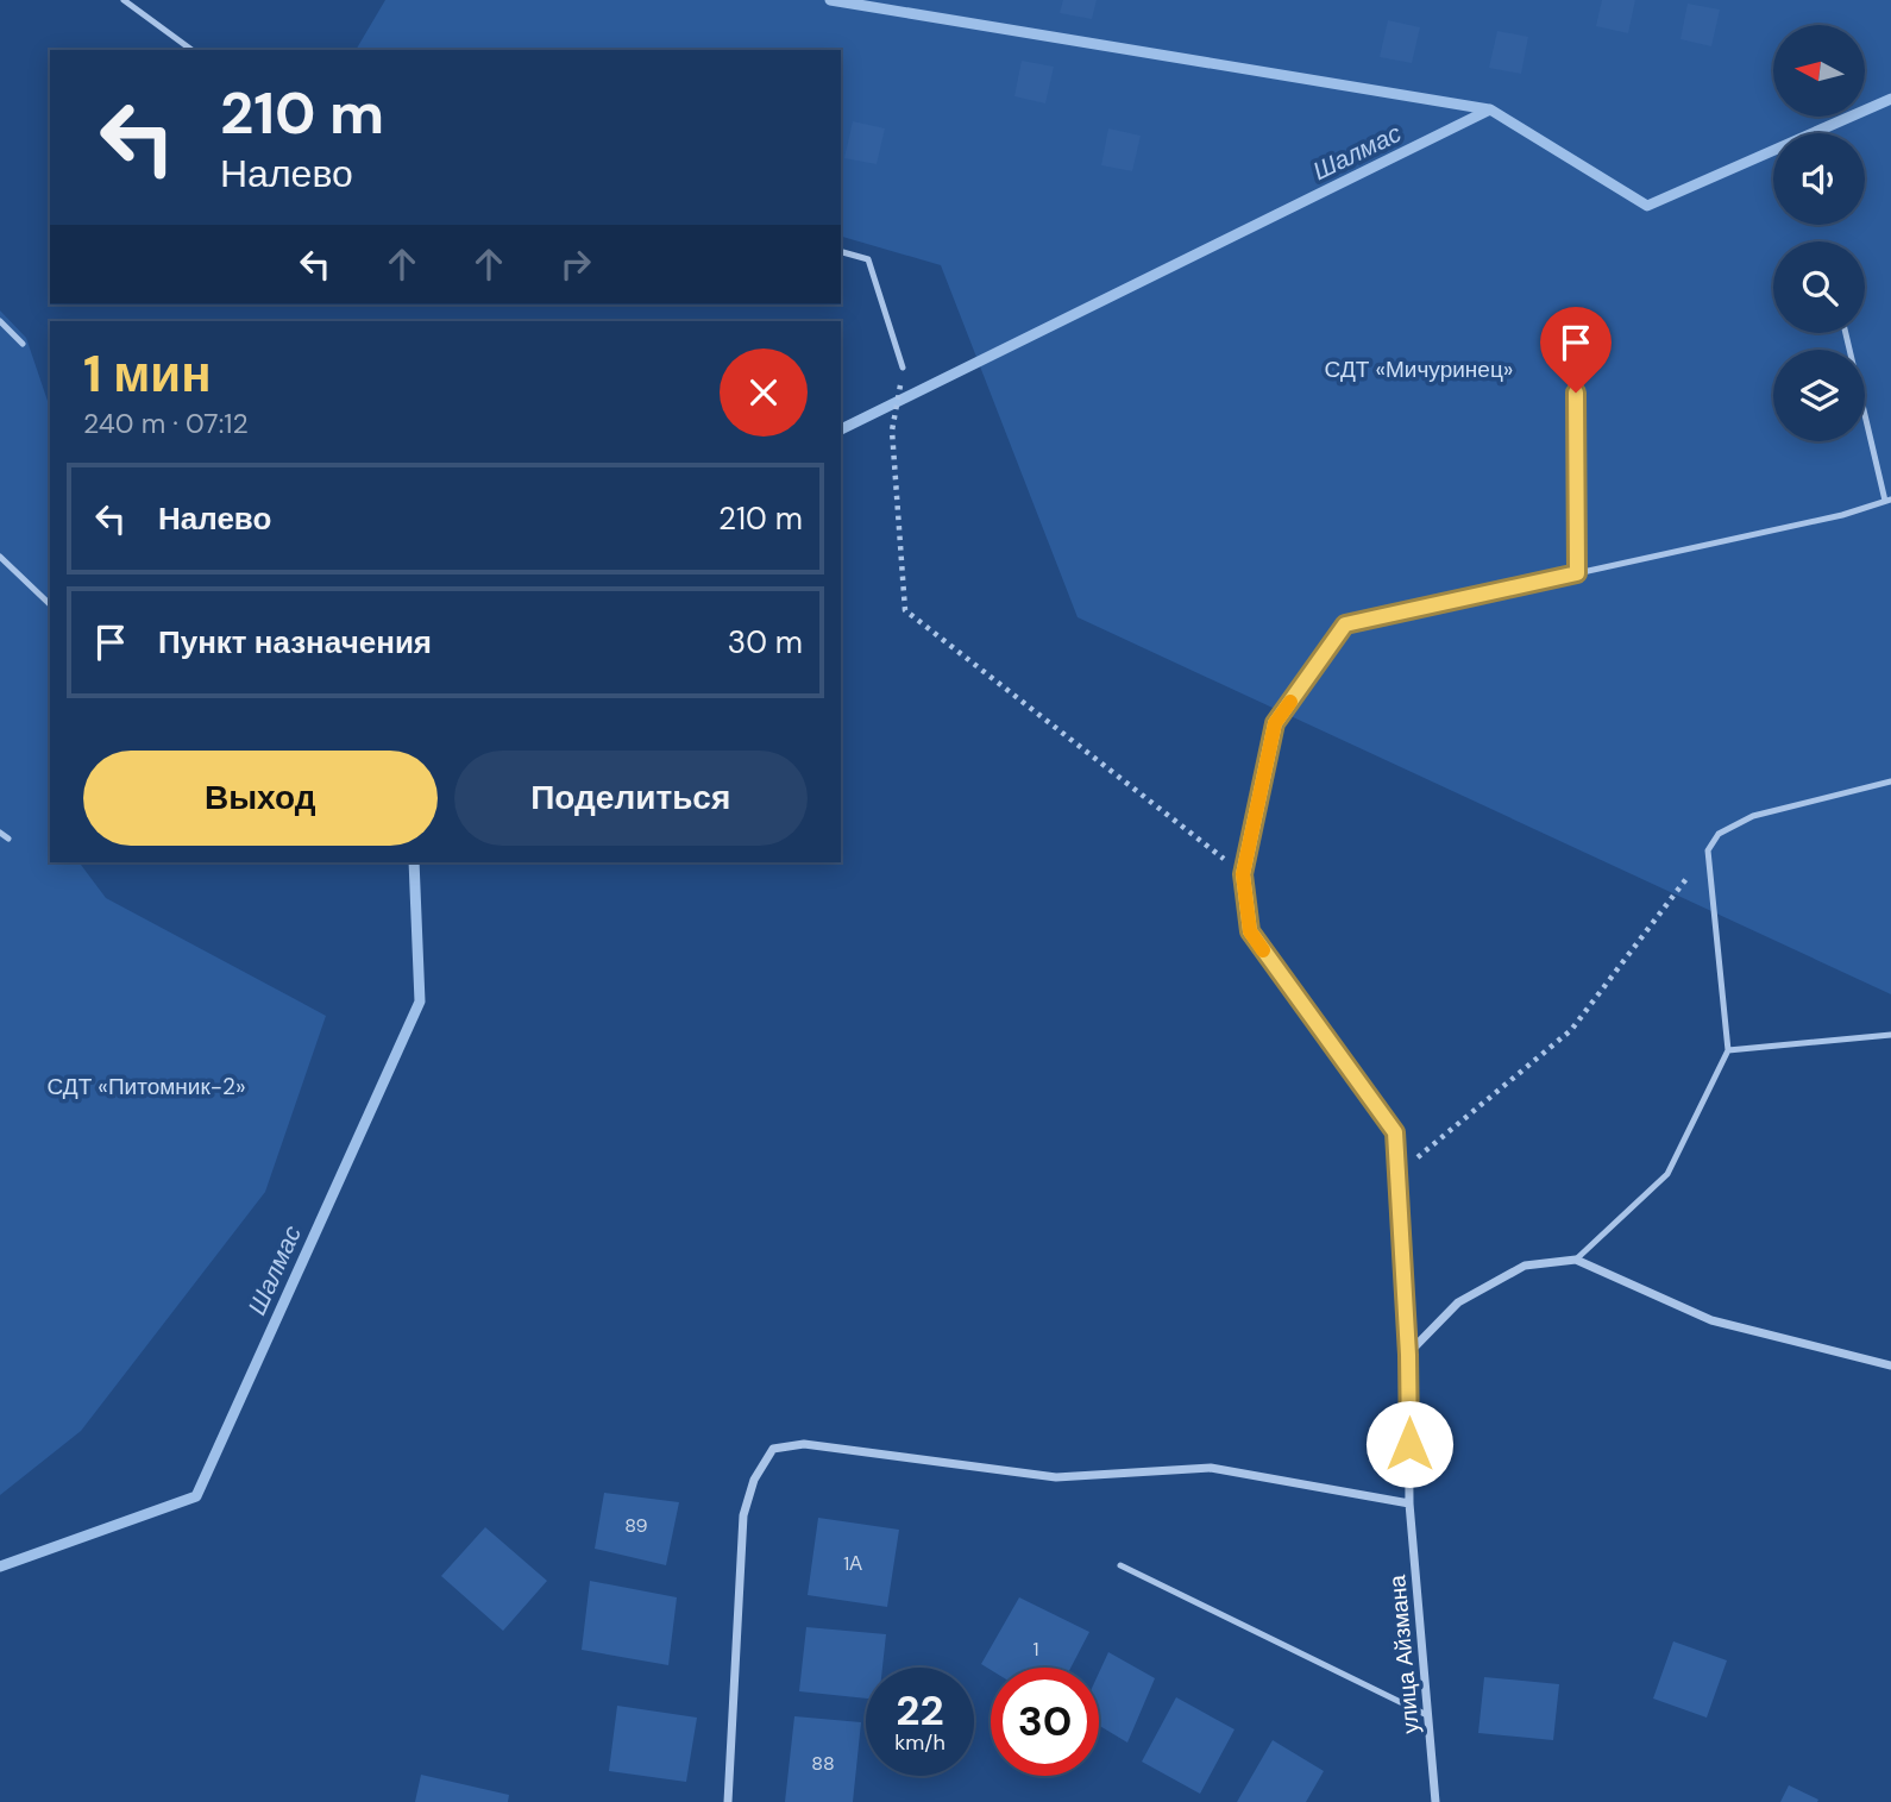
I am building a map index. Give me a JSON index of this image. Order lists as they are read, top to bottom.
{
  "streets": {
    "street": ["улица Айзмана"]
  },
  "water": ["Шалмас"],
  "parks": ["СДТ «Мичуринец»", "СДТ «Питомник-2»"],
  "house_numbers": [
    "89",
    "1А",
    "1",
    "88"
  ],
  "north": "left",
  "page": {
    "turn": ["210 m", "Налево"],
    "heading": ["1 мин", "240 m · 07:12"],
    "list": [
      {
        "name": "Налево",
        "value": "210 m"
      },
      {
        "name": "Пункт назначения",
        "value": "30 m"
      }
    ],
    "buttons": ["Выход", "Поделиться"],
    "speed": "22 km/h",
    "limit": "30"
  }
}
